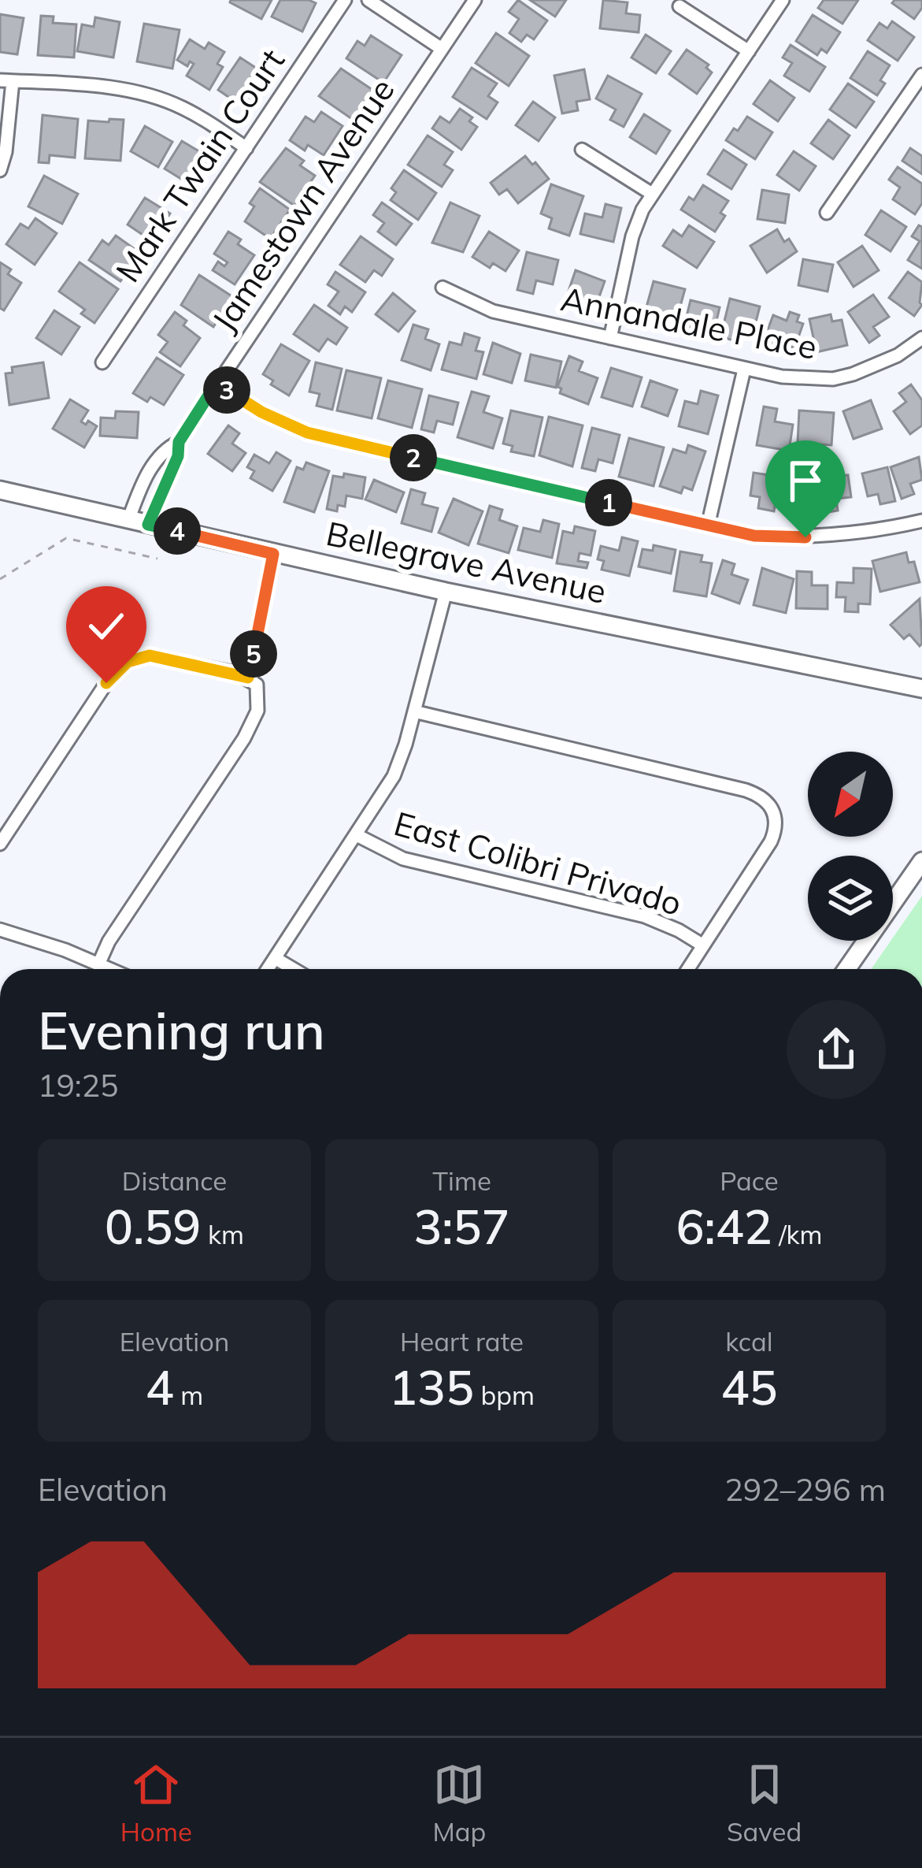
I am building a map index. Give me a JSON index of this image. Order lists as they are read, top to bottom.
{
  "streets": {
    "main road": ["Bellegrave Avenue"],
    "street": [
      "Mark Twain Court",
      "Jamestown Avenue",
      "Annandale Place",
      "East Colibri Privado"
    ]
  },
  "crossings": [
    ["Jamestown Avenue", "Bellegrave Avenue"]
  ],
  "north": "bottom left",
  "page": {
    "pins": [
      "3",
      "2",
      "1",
      "4",
      "5"
    ],
    "heading": ["Evening run", "19:25"],
    "stats": [
      ["Distance", "0.59 km"],
      ["Time", "3:57"],
      ["Pace", "6:42 /km"],
      ["Elevation", "4 m"],
      ["Heart rate", "135 bpm"],
      ["kcal", "45"]
    ],
    "chart": ["Elevation", "292–296 m"],
    "tabs": ["Home", "Map", "Saved"]
  }
}
